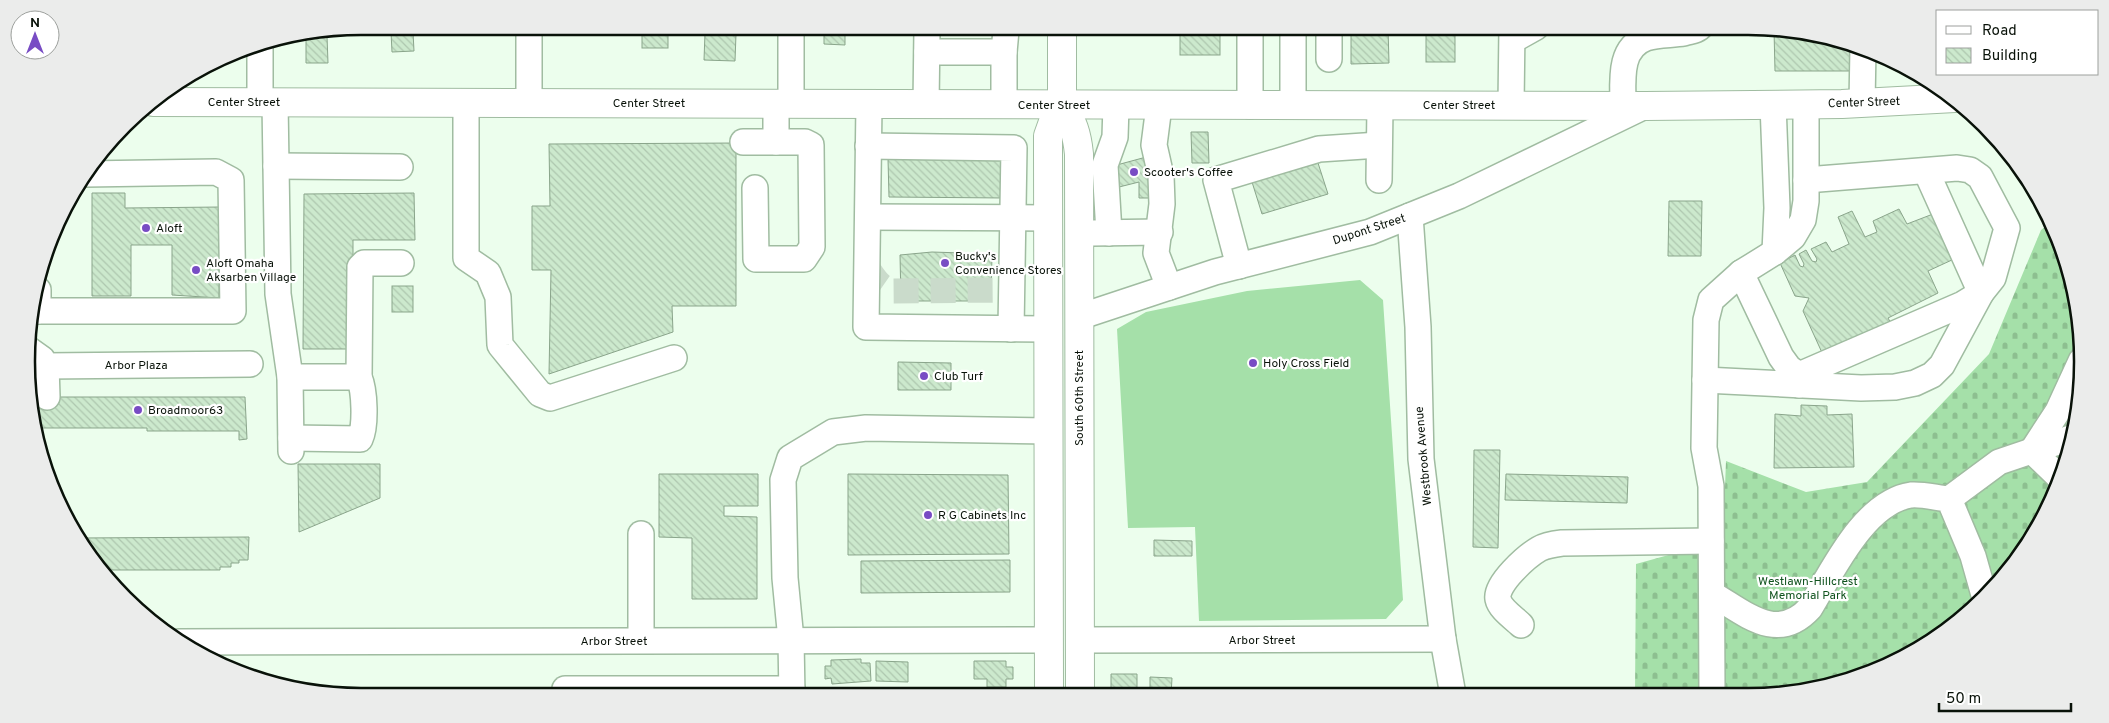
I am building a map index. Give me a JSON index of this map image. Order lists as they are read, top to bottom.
{
  "streets": {
    "main road": ["Center Street", "South 60th Street"],
    "street": [
      "Dupont Street",
      "Arbor Plaza",
      "Westbrook Avenue",
      "Arbor Street"
    ]
  },
  "crossings": [
    ["Center Street", "Dupont Street"],
    ["Center Street", "South 60th Street"],
    ["Dupont Street", "South 60th Street"],
    ["Dupont Street", "Westbrook Avenue"],
    ["South 60th Street", "Arbor Street"],
    ["Westbrook Avenue", "Arbor Street"]
  ],
  "parks": ["Westlawn-Hillcrest Memorial Park"],
  "places": [
    "Scooter's Coffee",
    "Aloft",
    "Bucky's Convenience Stores",
    "Aloft Omaha Aksarben Village",
    "Holy Cross Field",
    "Club Turf",
    "Broadmoor63",
    "R G Cabinets Inc"
  ],
  "legend": ["Road", "Building"],
  "scale_bar": "50 m",
  "north": "top"
}
